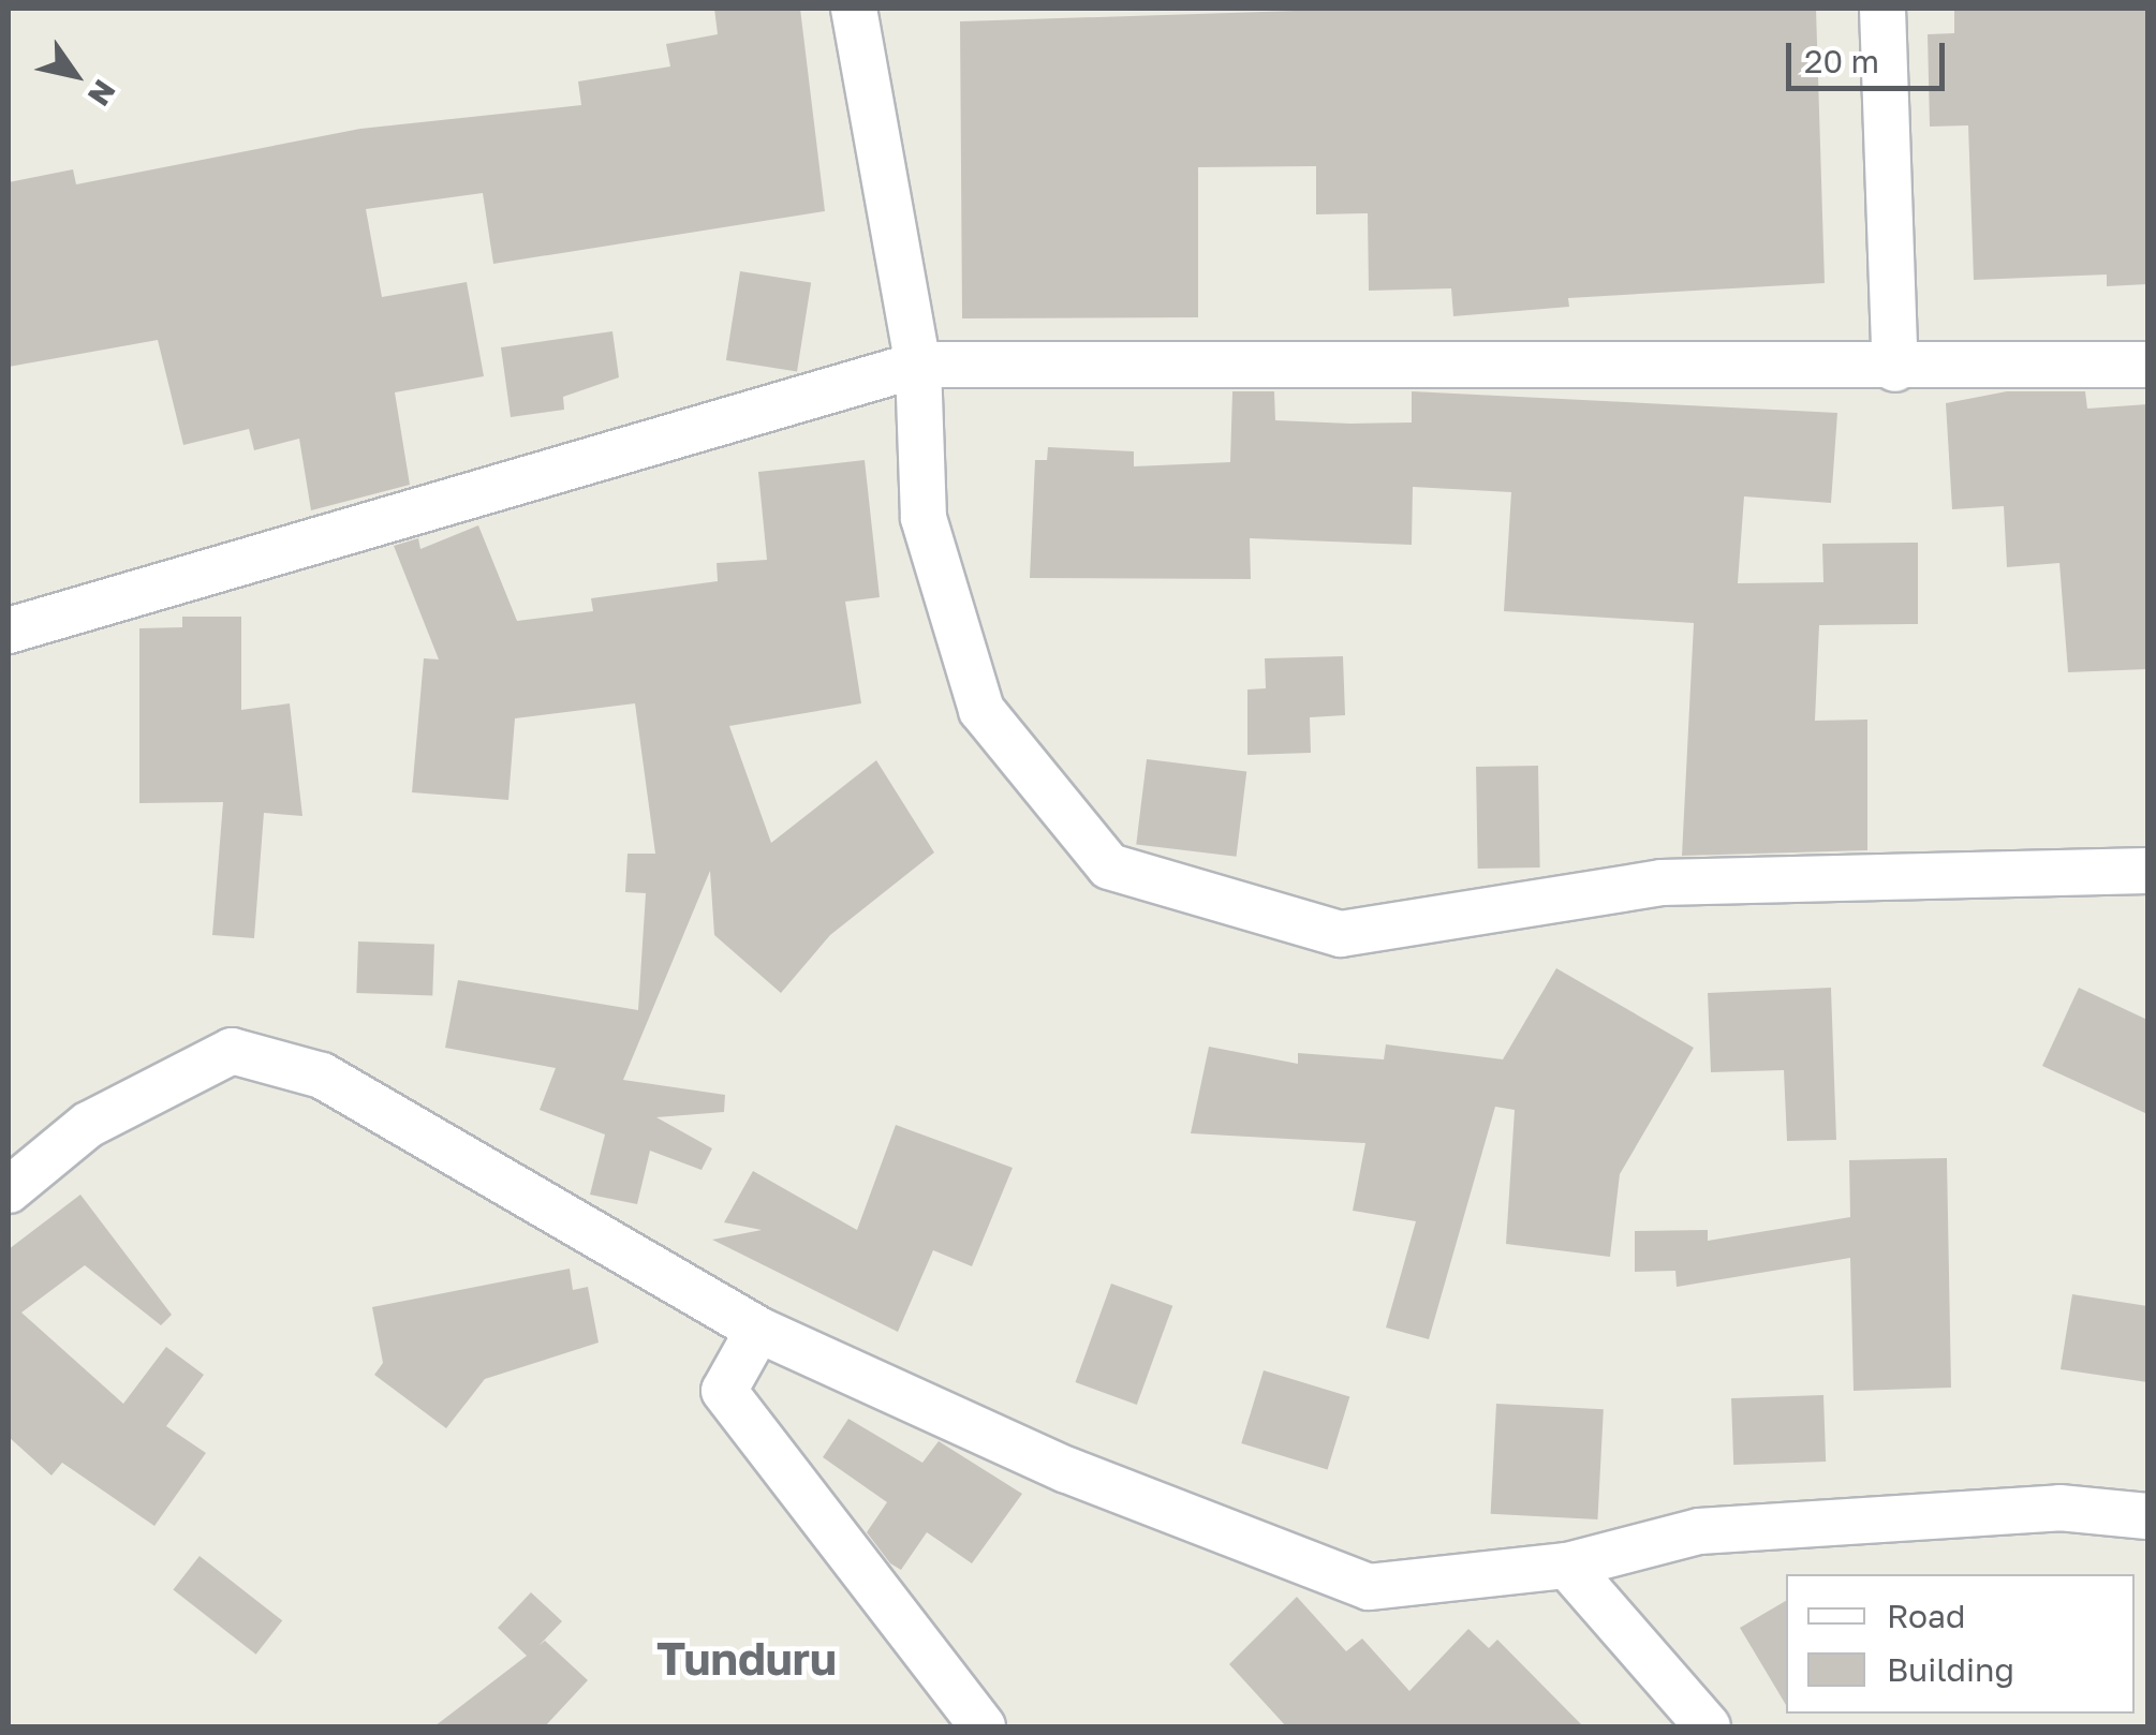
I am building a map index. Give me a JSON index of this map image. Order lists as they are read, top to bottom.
{
  "districts": ["Tunduru"],
  "legend": ["Road", "Building"],
  "scale_bar": "20 m",
  "north": "bottom right"
}
